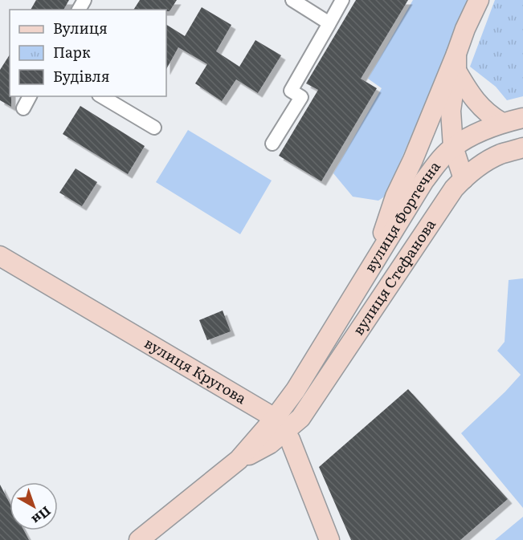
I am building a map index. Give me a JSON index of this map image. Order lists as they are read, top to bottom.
{
  "streets": {
    "main road": ["вулиця Фортечна", "вулиця Стефанова", "вулиця Кругова"]
  },
  "crossings": [
    ["вулиця Фортечна", "вулиця Стефанова"],
    ["вулиця Фортечна", "вулиця Кругова"],
    ["вулиця Стефанова", "вулиця Кругова"]
  ],
  "legend": ["Вулиця", "Парк", "Будівля"],
  "north": "bottom right"
}
